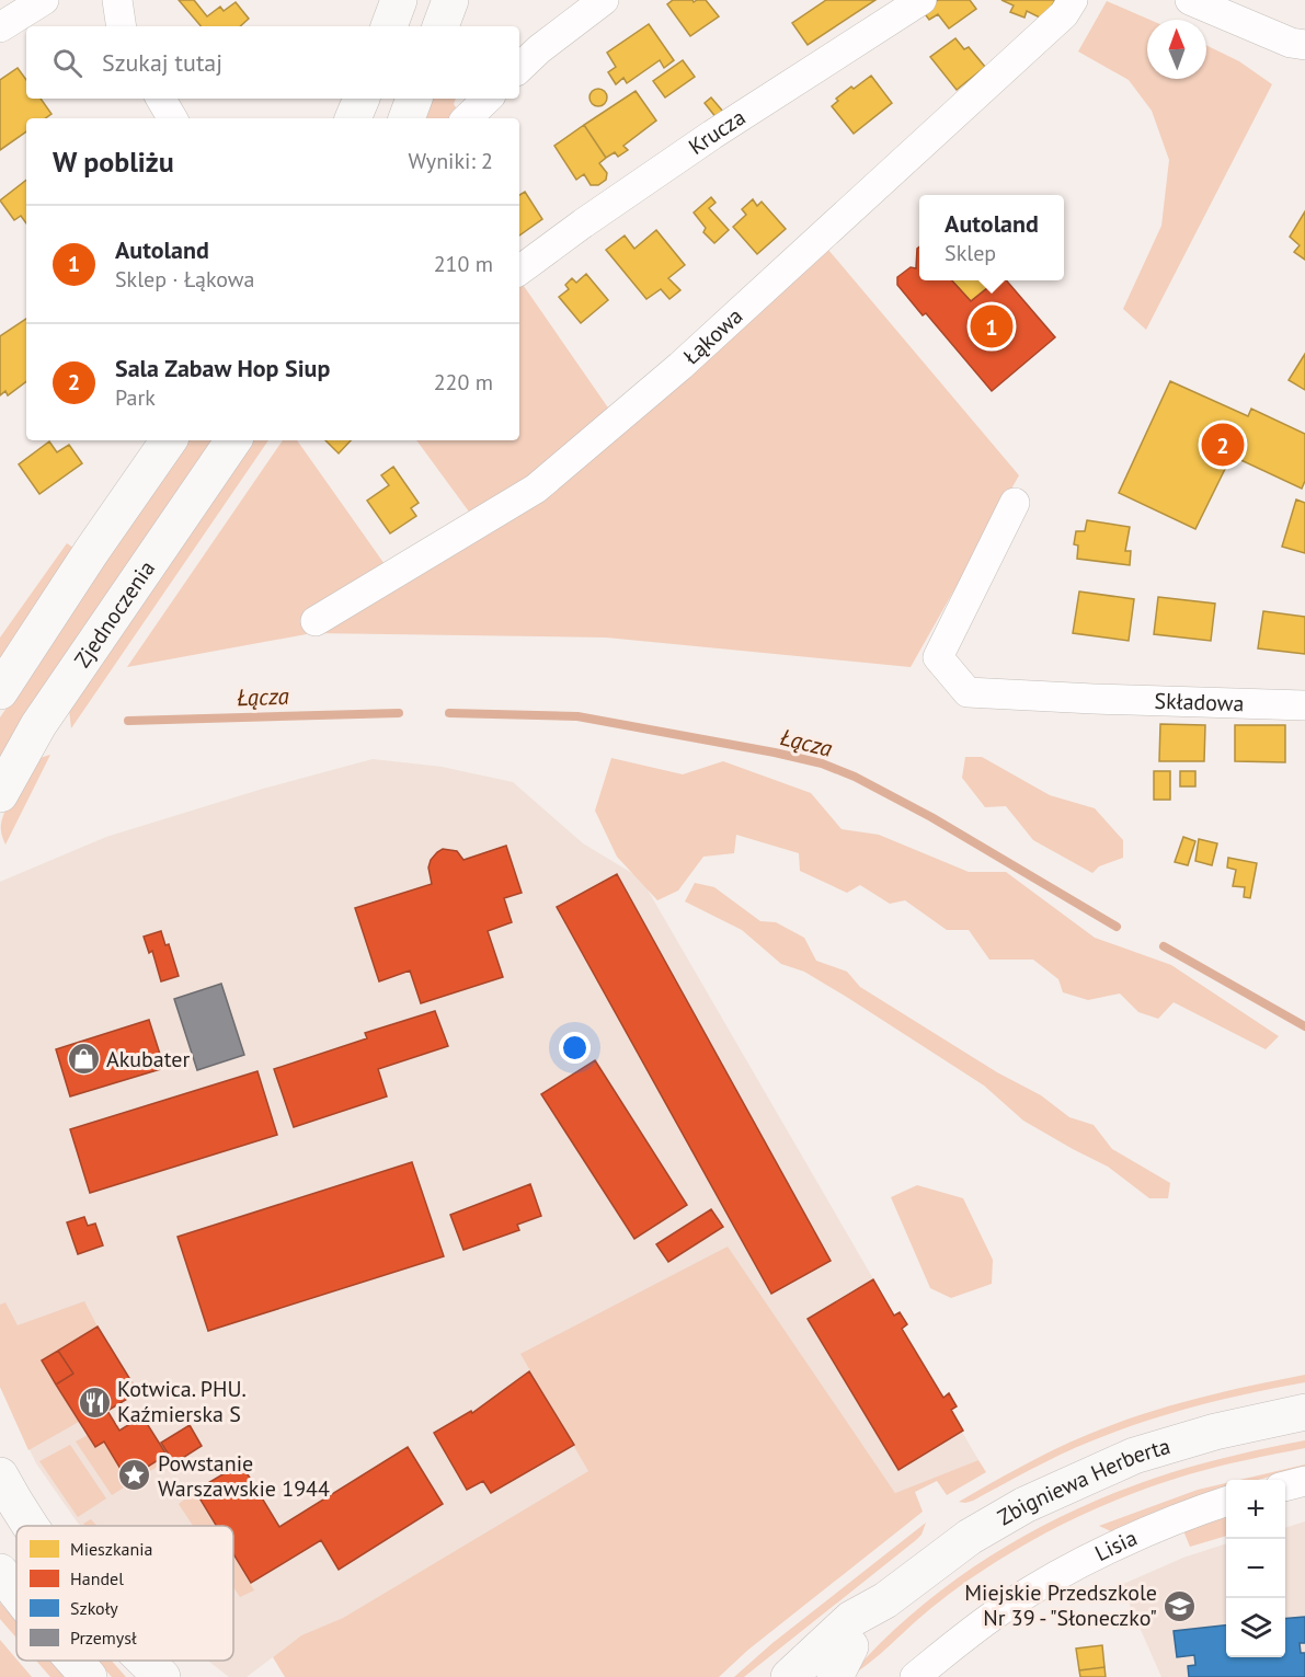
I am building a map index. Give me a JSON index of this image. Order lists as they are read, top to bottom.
{
  "streets": {
    "main road": ["Zjednoczenia", "Zbigniewa Herberta"],
    "street": [
      "Krucza",
      "Łąkowa",
      "Składowa",
      "Lisia"
    ]
  },
  "water": ["Łącza"],
  "places": {
    "shop": ["Akubater"],
    "restaurant": ["Kotwica. PHU. Kaźmierska S"],
    "place": ["Powstanie Warszawskie 1944"],
    "school or university": ["Miejskie Przedszkole Nr 39 - \"Słoneczko\""]
  },
  "legend": [
    "Mieszkania",
    "Handel",
    "Szkoły",
    "Przemysł"
  ],
  "north": "top",
  "page": {
    "search": "Szukaj tutaj",
    "heading": ["W pobliżu", "Wyniki: 2"],
    "popup": ["Autoland", "Sklep"],
    "list": [
      {
        "mark": "1",
        "name": "Autoland",
        "note": "Sklep · Łąkowa",
        "value": "210 m"
      },
      {
        "mark": "2",
        "name": "Sala Zabaw Hop Siup",
        "note": "Park",
        "value": "220 m"
      }
    ],
    "pins": ["1", "2"],
    "map_buttons": ["+", "−"]
  }
}
